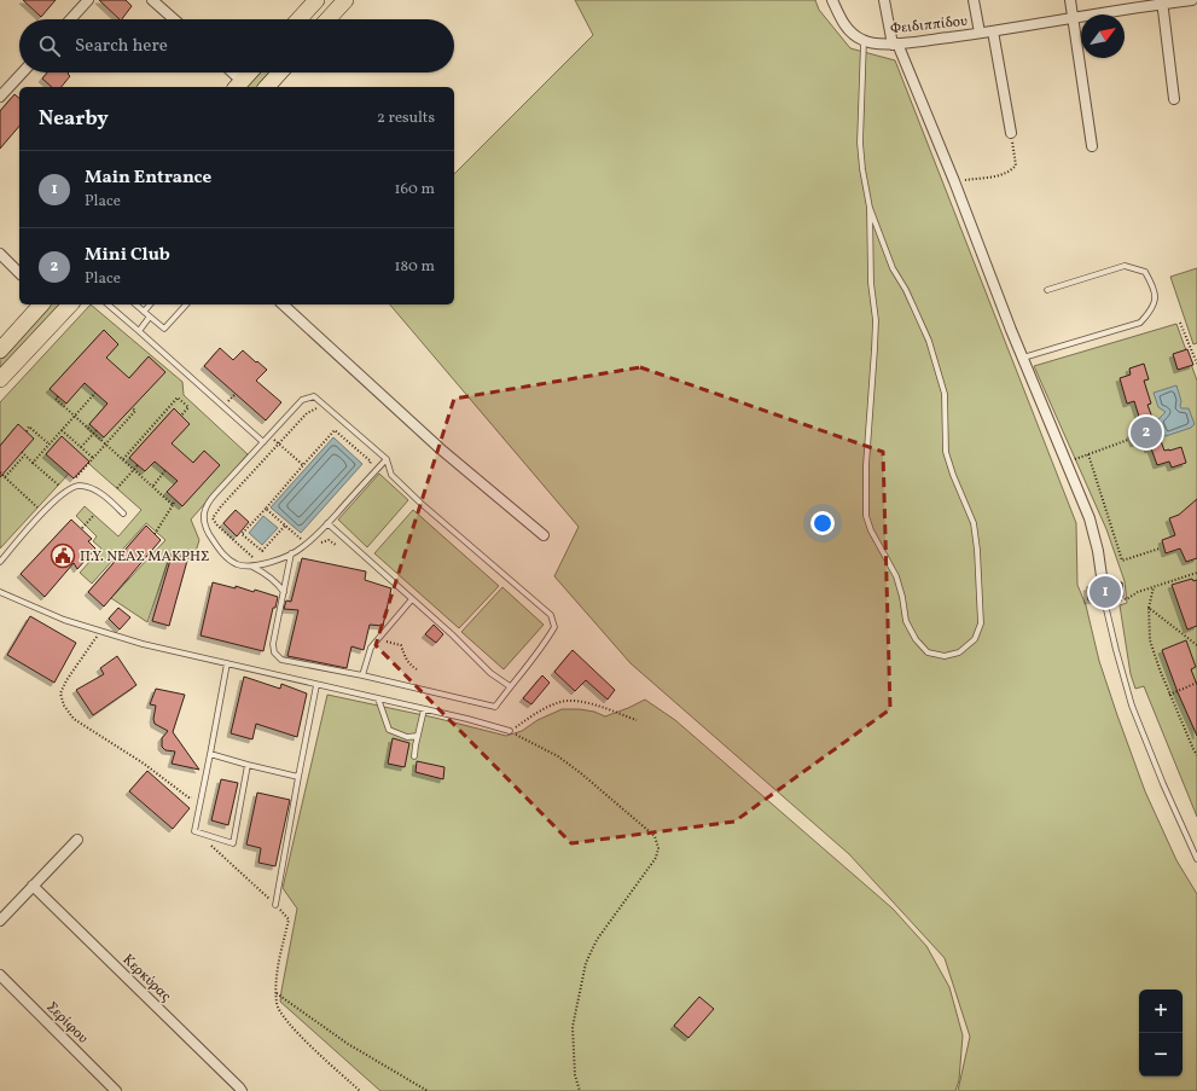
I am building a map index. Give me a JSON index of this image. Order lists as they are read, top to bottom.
{
  "streets": {
    "street": ["Φειδιππίδου", "Κερκύρας", "Σερίφου"]
  },
  "places": {
    "public building": ["Π.Υ. ΝΕΑΣ ΜΑΚΡΗΣ"]
  },
  "north": "top right",
  "page": {
    "search": "Search here",
    "heading": ["Nearby", "2 results"],
    "list": [
      {
        "mark": "1",
        "name": "Main Entrance",
        "note": "Place",
        "value": "160 m"
      },
      {
        "mark": "2",
        "name": "Mini Club",
        "note": "Place",
        "value": "180 m"
      }
    ],
    "pins": ["2", "1"],
    "map_buttons": ["+", "−"]
  }
}
